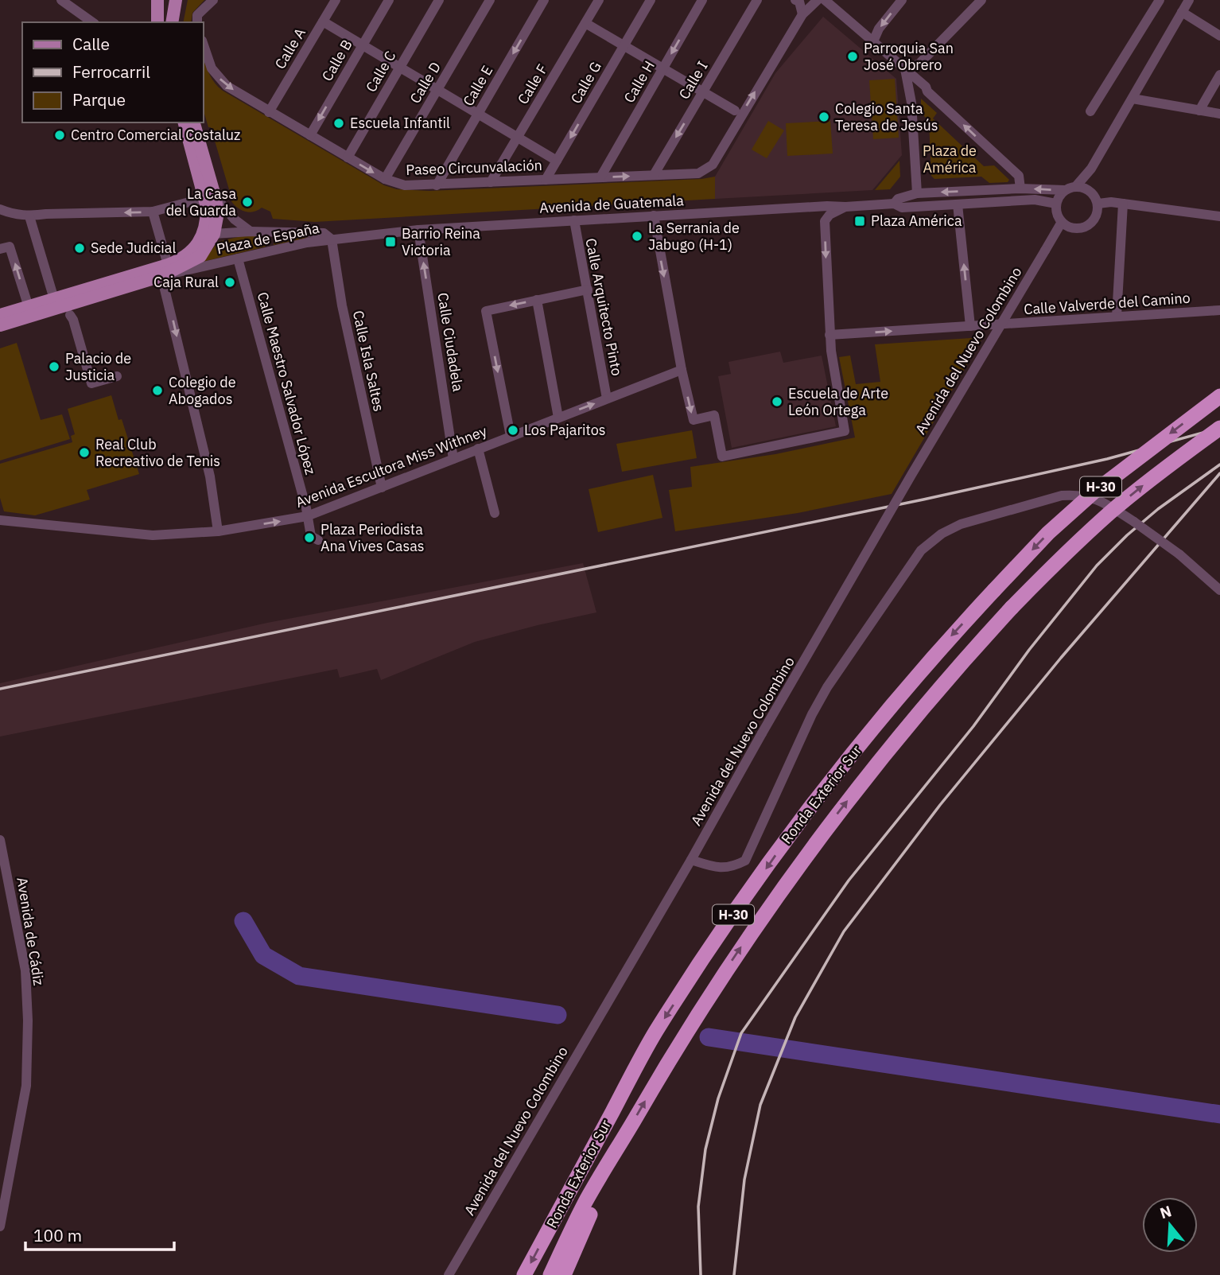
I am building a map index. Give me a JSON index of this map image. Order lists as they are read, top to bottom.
{
  "streets": {
    "highway": ["H-30", "Ronda Exterior Sur"],
    "street": [
      "Calle A",
      "Calle B",
      "Calle C",
      "Calle I",
      "Calle H",
      "Calle D",
      "Calle G",
      "Calle F",
      "Calle E",
      "Paseo Circunvalación",
      "Avenida de Guatemala",
      "Plaza de España",
      "Calle Valverde del Camino",
      "Calle Arquitecto Pinto",
      "Calle Ciudadela",
      "Avenida del Nuevo Colombino",
      "Calle Isla Saltes",
      "Calle Maestro Salvador López",
      "Avenida Escultora Miss Withney",
      "Avenida de Cádiz"
    ]
  },
  "crossings": [
    ["Calle A", "Paseo Circunvalación"],
    ["Calle B", "Paseo Circunvalación"],
    ["Calle C", "Paseo Circunvalación"],
    ["Calle I", "Paseo Circunvalación"],
    ["Calle H", "Paseo Circunvalación"],
    ["Calle D", "Paseo Circunvalación"],
    ["Calle G", "Paseo Circunvalación"],
    ["Calle F", "Paseo Circunvalación"],
    ["Calle E", "Paseo Circunvalación"],
    ["Avenida de Guatemala", "Plaza de España"],
    ["Avenida de Guatemala", "Calle Arquitecto Pinto"],
    ["Avenida de Guatemala", "Calle Ciudadela"],
    ["Avenida de Guatemala", "Avenida del Nuevo Colombino"],
    ["Avenida de Guatemala", "Calle Isla Saltes"],
    ["Plaza de España", "Calle Isla Saltes"],
    ["Plaza de España", "Calle Maestro Salvador López"],
    ["Calle Arquitecto Pinto", "Avenida Escultora Miss Withney"],
    ["Calle Ciudadela", "Avenida Escultora Miss Withney"],
    ["Calle Isla Saltes", "Avenida Escultora Miss Withney"],
    ["Calle Maestro Salvador López", "Avenida Escultora Miss Withney"]
  ],
  "one_way": [
    "Calle B",
    "Calle I",
    "Calle H",
    "Calle G",
    "Calle E",
    "Calle Valverde del Camino",
    "Calle Ciudadela"
  ],
  "parks": ["Plaza de América"],
  "places": {
    "other": [
      "Parroquia San José Obrero",
      "Colegio Santa Teresa de Jesús",
      "Escuela Infantil",
      "Centro Comercial Costaluz",
      "La Casa del Guarda",
      "La Serrania de Jabugo (H-1)",
      "Sede Judicial",
      "Caja Rural",
      "Palacio de Justicia",
      "Colegio de Abogados",
      "Escuela de Arte León Ortega",
      "Los Pajaritos",
      "Real Club Recreativo de Tenis",
      "Plaza Periodista Ana Vives Casas"
    ],
    "transit": ["Plaza América", "Barrio Reina Victoria"]
  },
  "legend": ["Calle", "Ferrocarril", "Parque"],
  "scale_bar": "100 m",
  "north": "top"
}
